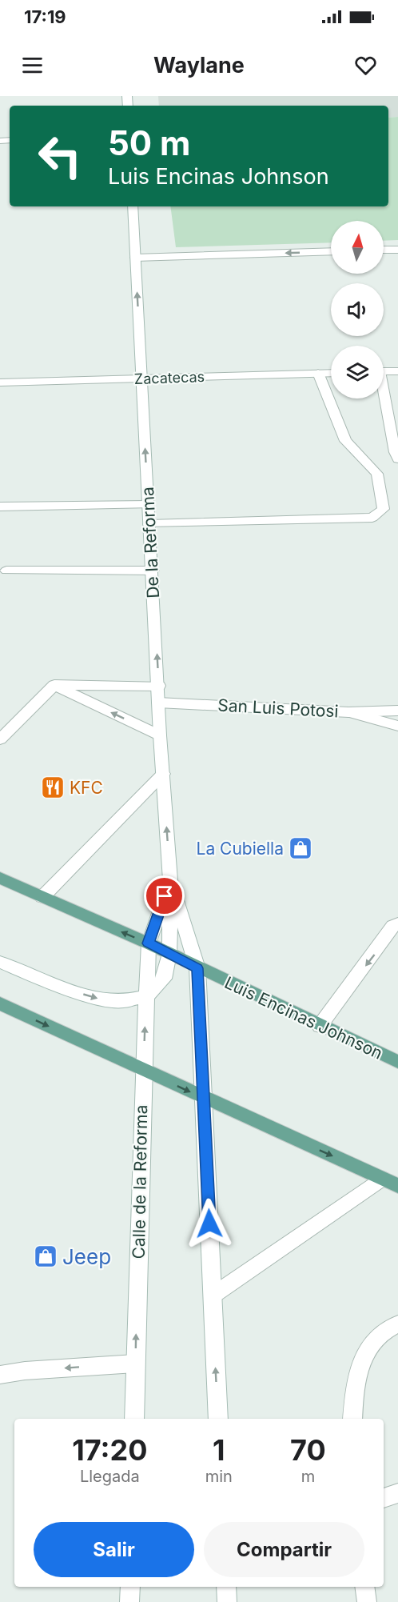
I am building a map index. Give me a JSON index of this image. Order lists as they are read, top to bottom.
{
  "streets": {
    "main road": [
      "Zacatecas",
      "De la Reforma",
      "San Luis Potosi",
      "Luis Encinas Johnson",
      "Calle de la Reforma"
    ]
  },
  "crossings": [
    ["Zacatecas", "De la Reforma"],
    ["De la Reforma", "San Luis Potosi"],
    ["De la Reforma", "Luis Encinas Johnson"],
    ["De la Reforma", "Calle de la Reforma"],
    ["Luis Encinas Johnson", "Calle de la Reforma"]
  ],
  "one_way": ["De la Reforma"],
  "places": {
    "restaurant": ["KFC"],
    "shop": ["La Cubiella", "Jeep"]
  },
  "north": "top",
  "page": {
    "status": "17:19",
    "header": "Waylane",
    "turn": ["50 m", "Luis Encinas Johnson"],
    "eta": [
      "17:20",
      "Llegada",
      "1",
      "min",
      "70",
      "m"
    ],
    "buttons": ["Salir", "Compartir"]
  }
}
